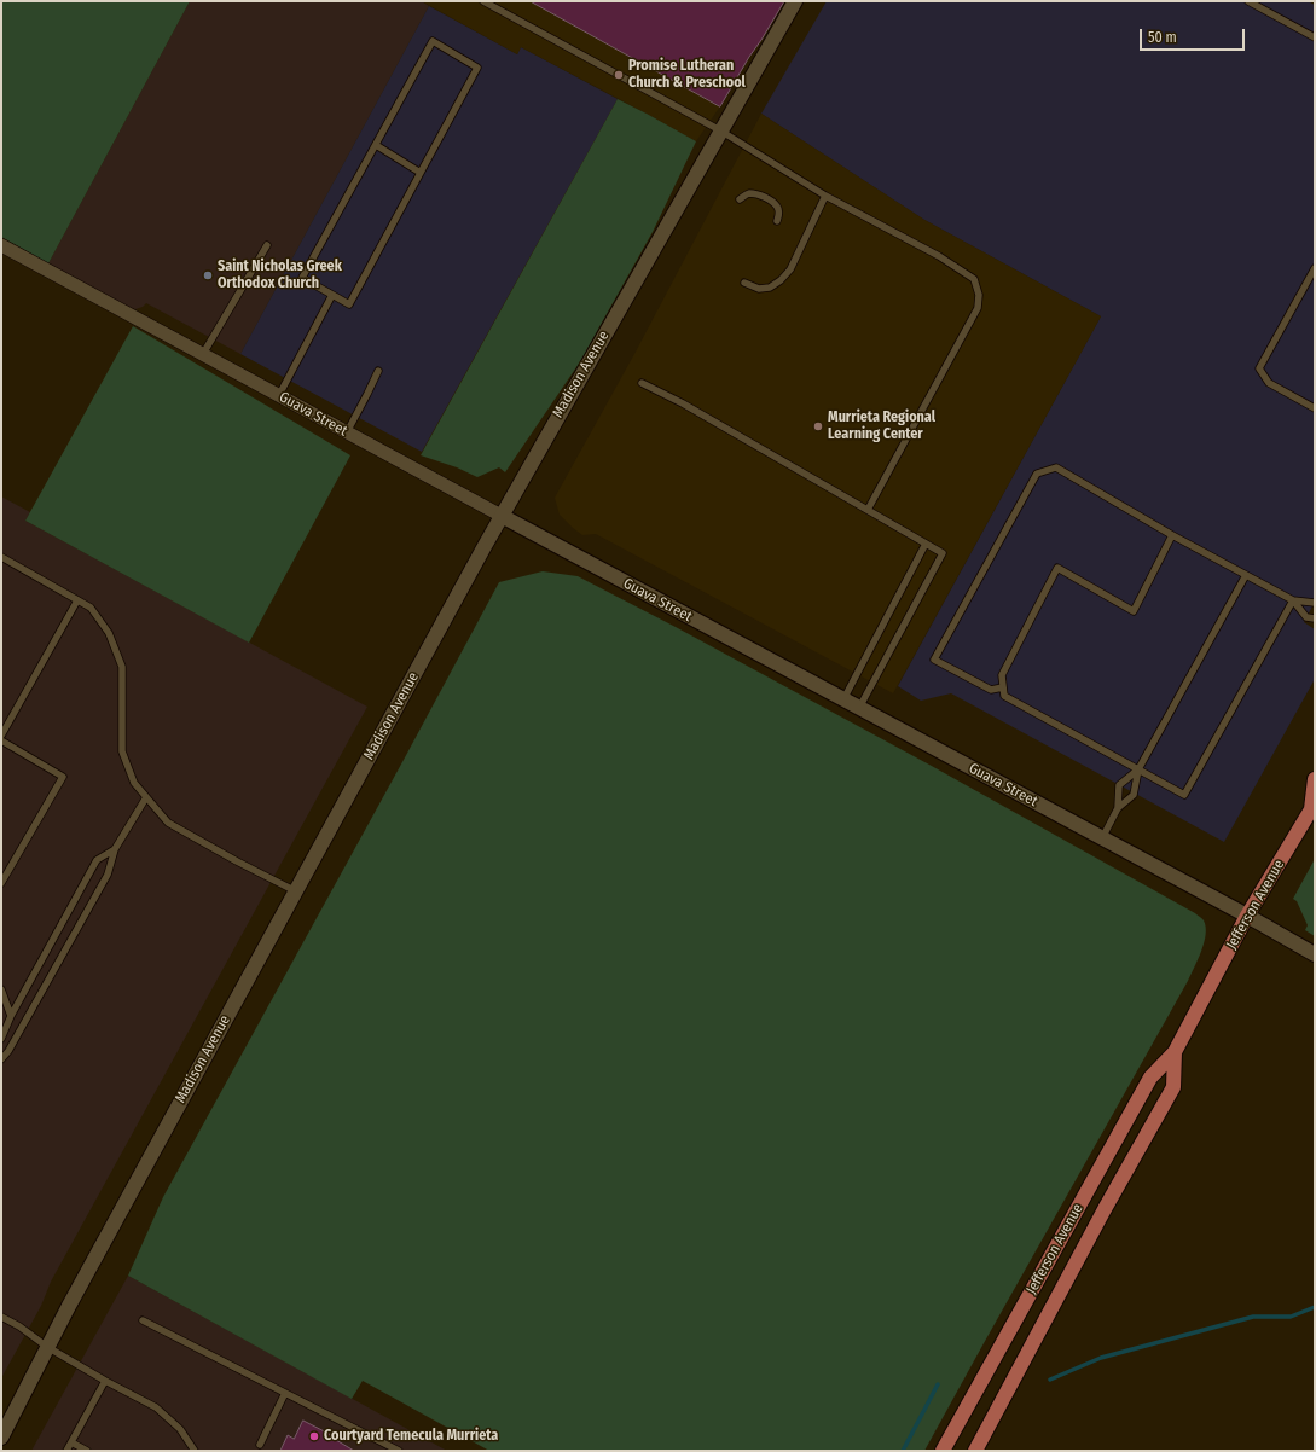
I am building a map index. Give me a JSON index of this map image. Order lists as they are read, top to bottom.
{
  "streets": {
    "main road": ["Jefferson Avenue"],
    "street": ["Madison Avenue", "Guava Street"]
  },
  "crossings": [
    ["Madison Avenue", "Guava Street"],
    ["Guava Street", "Jefferson Avenue"]
  ],
  "places": [
    "Promise Lutheran Church & Preschool",
    "Saint Nicholas Greek Orthodox Church",
    "Murrieta Regional Learning Center",
    "Courtyard Temecula Murrieta"
  ],
  "scale_bar": "50 m"
}
